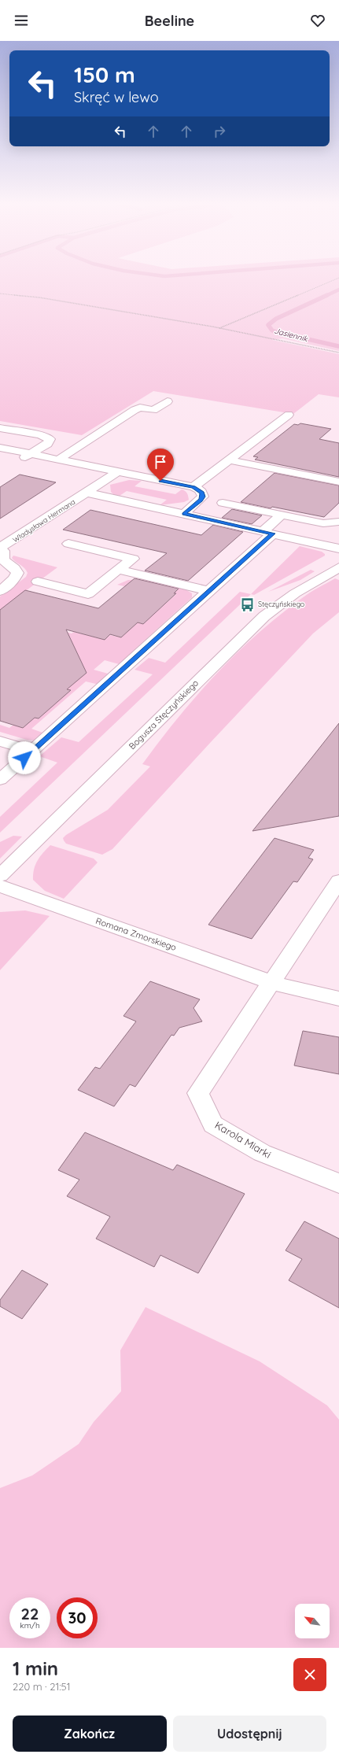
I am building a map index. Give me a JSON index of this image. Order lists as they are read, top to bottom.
{
  "streets": {
    "street": [
      "Władysława Hermana",
      "Bogusza Stęczyńskiego",
      "Romana Zmorskiego",
      "Karola Miarki"
    ]
  },
  "crossings": [
    ["Romana Zmorskiego", "Karola Miarki"]
  ],
  "water": ["Jasiennik"],
  "places": {
    "bus stop": ["Stęczyńskiego"]
  },
  "north": "top left",
  "page": {
    "header": "Beeline",
    "turn": ["150 m", "Skręć w lewo"],
    "speed": "22 km/h",
    "limit": "30",
    "heading": ["1 min", "220 m · 21:51"],
    "buttons": ["Zakończ", "Udostępnij"]
  }
}
